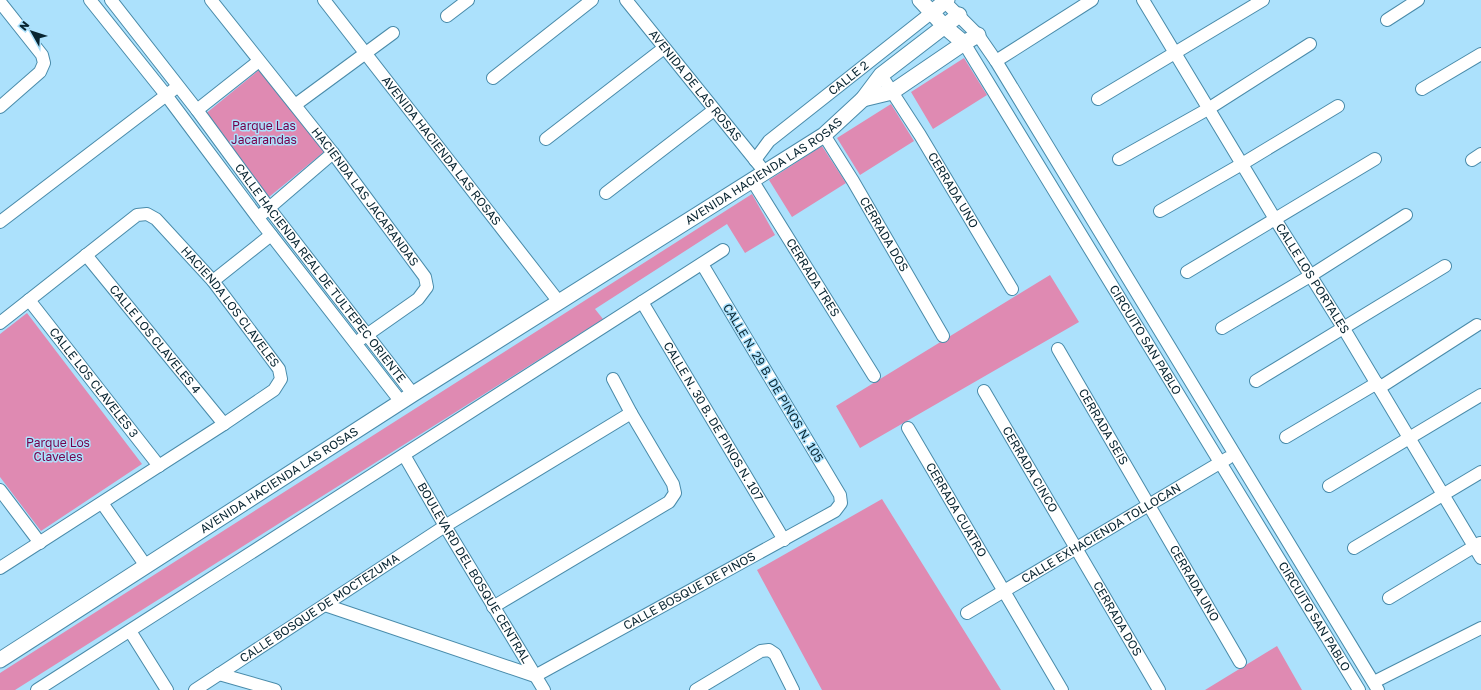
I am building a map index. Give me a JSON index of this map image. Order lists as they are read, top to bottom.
{
  "streets": {
    "main road": ["CALLE 2", "AVENIDA HACIENDA LAS ROSAS", "CIRCUITO SAN PABLO"],
    "street": [
      "AVENIDA DE LAS ROSAS",
      "CERRADA UNO",
      "HACIENDA LAS JACARANDAS",
      "CERRADA DOS",
      "CALLE HACIENDA REAL DE TULTEPEC ORIENTE",
      "CERRADA TRES",
      "CALLE LOS PORTALES",
      "HACIENDA LOS CLAVELES",
      "CALLE LOS CLAVELES 4",
      "CALLE LOS CLAVELES 3",
      "CALLE N. 29 B. DE PINOS N. 105",
      "CALLE N. 30 B. DE PINOS N. 107",
      "CERRADA SEIS",
      "CERRADA CINCO",
      "CERRADA CUATRO",
      "CALLE EXHACIENDA TOLLOCAN",
      "BOULEVARD DEL BOSQUE CENTRAL",
      "CALLE BOSQUE DE PINOS",
      "CALLE BOSQUE DE MOCTEZUMA"
    ]
  },
  "crossings": [
    ["CALLE 2", "AVENIDA DE LAS ROSAS"],
    ["CALLE 2", "CIRCUITO SAN PABLO"],
    ["AVENIDA DE LAS ROSAS", "AVENIDA HACIENDA LAS ROSAS"],
    ["AVENIDA DE LAS ROSAS", "CERRADA TRES"],
    ["AVENIDA HACIENDA LAS ROSAS", "CERRADA UNO"],
    ["AVENIDA HACIENDA LAS ROSAS", "CERRADA DOS"],
    ["AVENIDA HACIENDA LAS ROSAS", "CALLE HACIENDA REAL DE TULTEPEC ORIENTE"],
    ["AVENIDA HACIENDA LAS ROSAS", "CERRADA TRES"],
    ["AVENIDA HACIENDA LAS ROSAS", "CIRCUITO SAN PABLO"],
    ["CERRADA UNO", "CERRADA SEIS"],
    ["CERRADA UNO", "CALLE EXHACIENDA TOLLOCAN"],
    ["HACIENDA LAS JACARANDAS", "CALLE HACIENDA REAL DE TULTEPEC ORIENTE"],
    ["CERRADA DOS", "CERRADA CINCO"],
    ["CERRADA DOS", "CALLE EXHACIENDA TOLLOCAN"],
    ["HACIENDA LOS CLAVELES", "CALLE LOS CLAVELES 4"],
    ["HACIENDA LOS CLAVELES", "CALLE LOS CLAVELES 3"],
    ["CIRCUITO SAN PABLO", "CALLE EXHACIENDA TOLLOCAN"],
    ["CALLE N. 29 B. DE PINOS N. 105", "CALLE BOSQUE DE PINOS"],
    ["CALLE N. 30 B. DE PINOS N. 107", "CALLE BOSQUE DE PINOS"],
    ["CERRADA SEIS", "CALLE EXHACIENDA TOLLOCAN"],
    ["CERRADA CINCO", "CALLE EXHACIENDA TOLLOCAN"],
    ["CERRADA CUATRO", "CALLE EXHACIENDA TOLLOCAN"],
    ["BOULEVARD DEL BOSQUE CENTRAL", "CALLE BOSQUE DE PINOS"],
    ["BOULEVARD DEL BOSQUE CENTRAL", "CALLE BOSQUE DE MOCTEZUMA"]
  ],
  "parks": ["Parque Las Jacarandas", "Parque Los Claveles"],
  "north": "top left"
}
